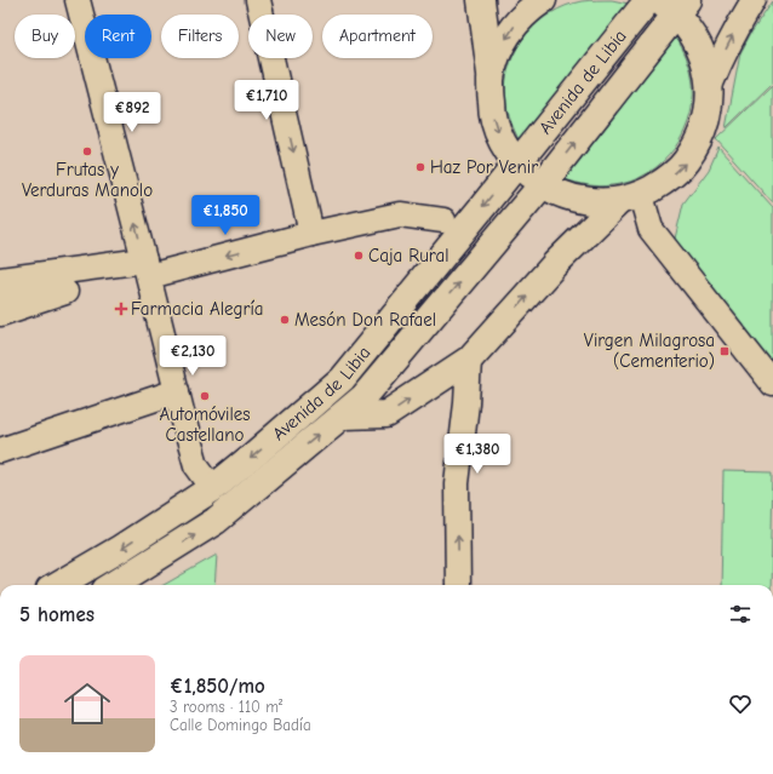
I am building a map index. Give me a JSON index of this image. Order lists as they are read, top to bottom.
{
  "streets": {
    "main road": ["Avenida de Libia"]
  },
  "places": {
    "other": [
      "Frutas y Verduras Manolo",
      "Haz Por Venir",
      "Caja Rural",
      "Mesón Don Rafael",
      "Automóviles Castellano"
    ],
    "health": ["Farmacia Alegría"],
    "transit": ["Virgen Milagrosa (Cementerio)"]
  },
  "page": {
    "chip": [
      "Buy",
      "Rent",
      "Filters",
      "New",
      "Apartment"
    ],
    "price": [
      "€1,710",
      "€892",
      "€1,850",
      "€2,130",
      "€1,380"
    ],
    "heading": "5 homes",
    "list": [
      {
        "name": "€1,850/mo",
        "note": "3 rooms · 110 m² · Calle Domingo Badía"
      }
    ]
  }
}
